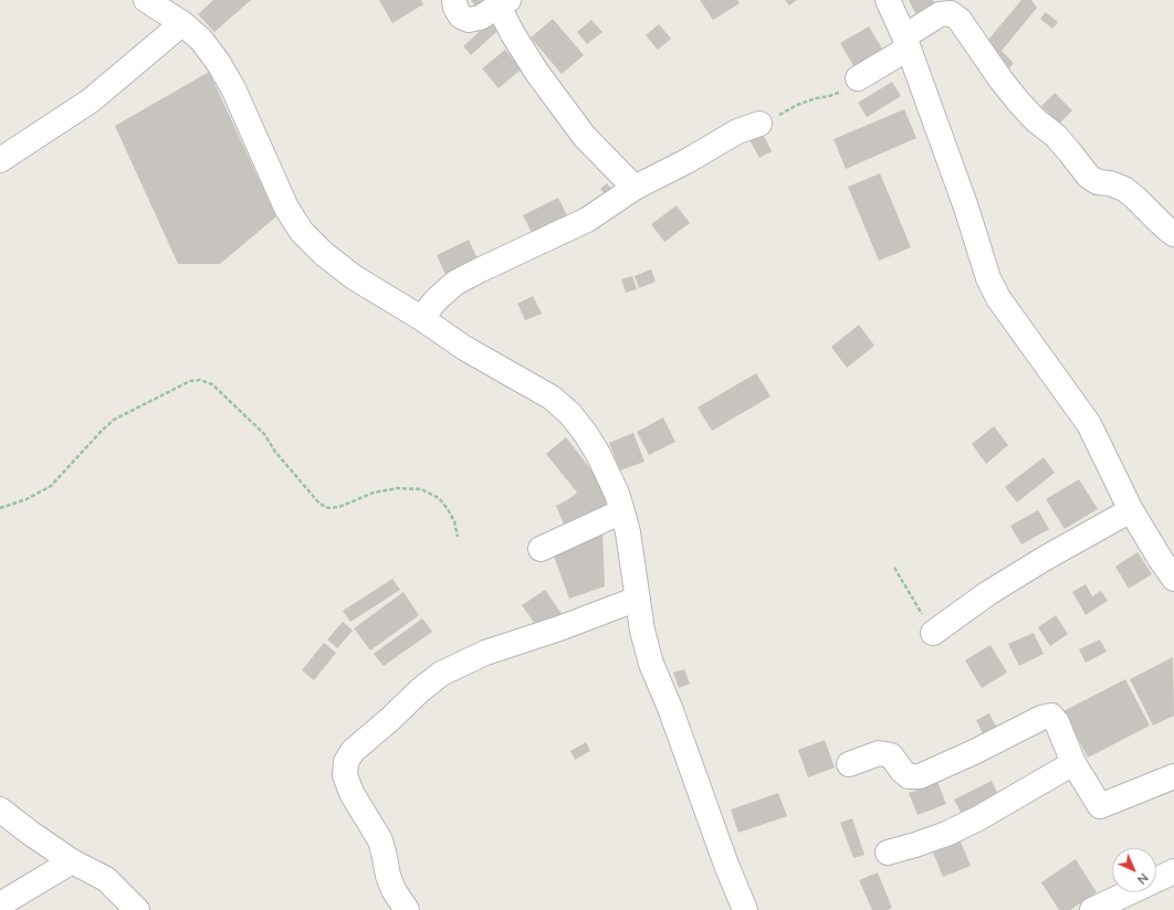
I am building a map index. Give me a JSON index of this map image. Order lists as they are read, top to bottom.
{
  "north": "bottom right"
}
